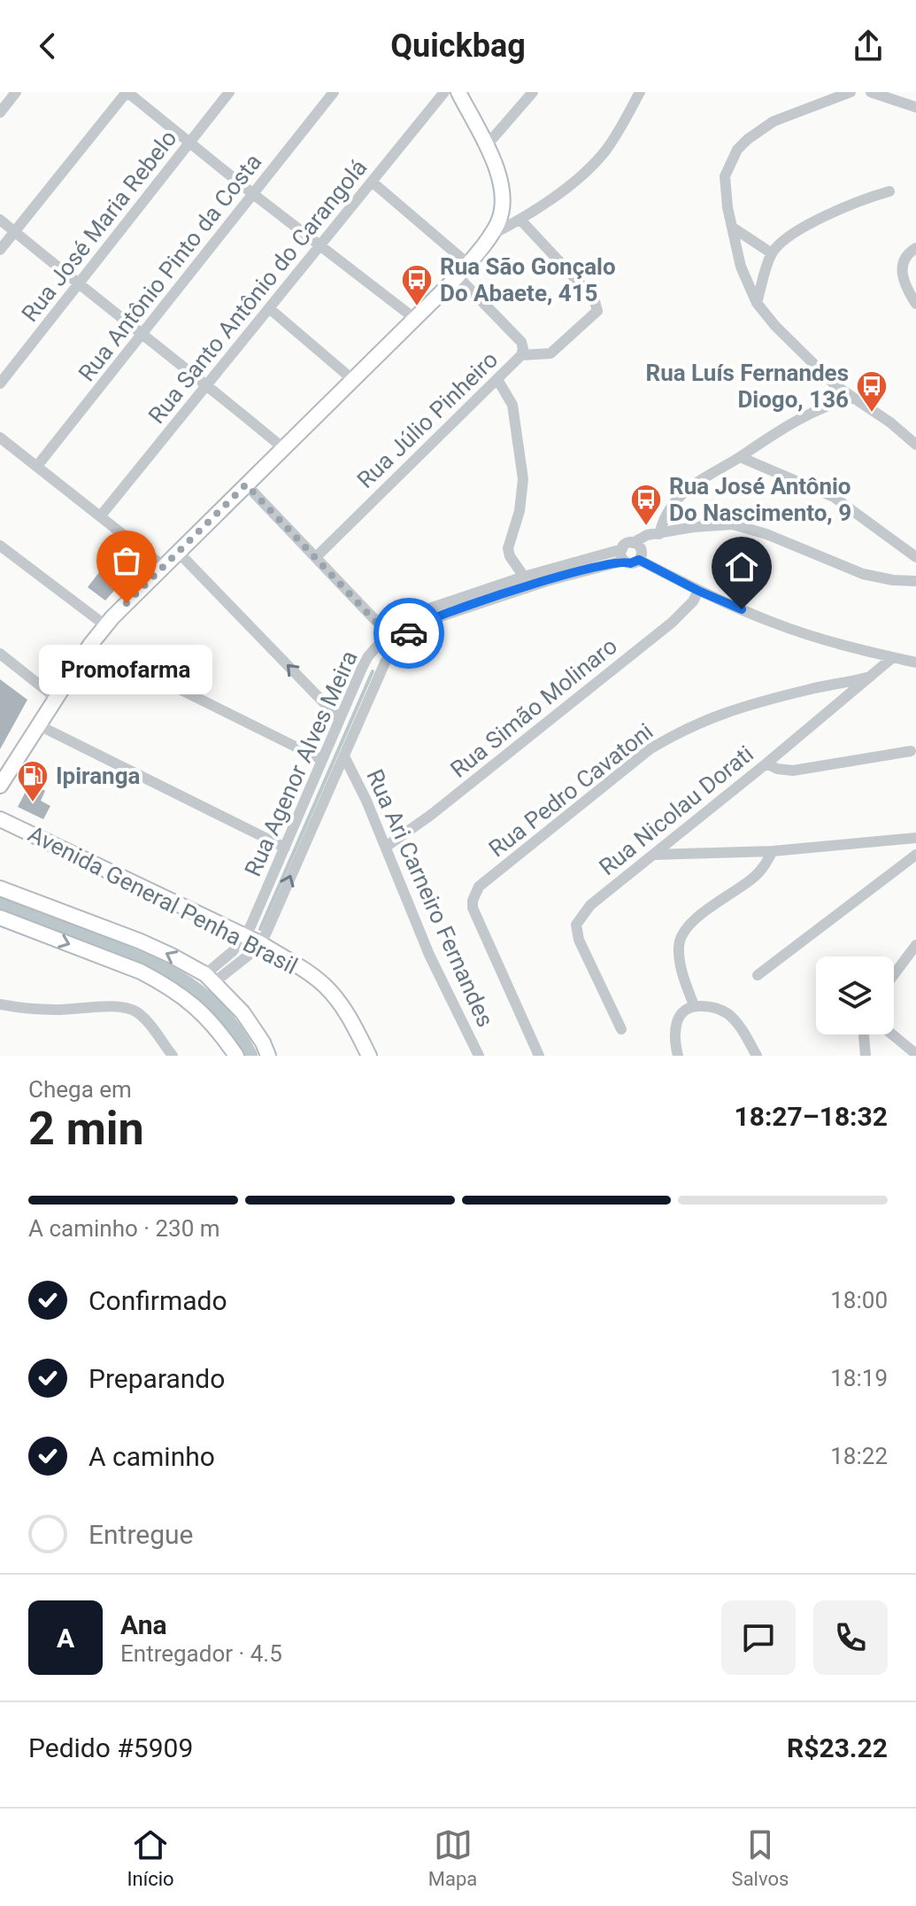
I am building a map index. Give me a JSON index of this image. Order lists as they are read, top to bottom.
{
  "streets": {
    "street": [
      "Rua José Maria Rebelo",
      "Rua Antônio Pinto da Costa",
      "Rua Santo Antônio do Carangolá",
      "Rua Júlio Pinheiro",
      "Rua Simão Molinaro",
      "Rua Agenor Alves Meira",
      "Rua Pedro Cavatoni",
      "Rua Nicolau Dorati",
      "Rua Ari Carneiro Fernandes",
      "Avenida General Penha Brasil"
    ]
  },
  "crossings": [
    ["Rua Simão Molinaro", "Rua Ari Carneiro Fernandes"],
    ["Rua Agenor Alves Meira", "Rua Ari Carneiro Fernandes"],
    ["Rua Agenor Alves Meira", "Avenida General Penha Brasil"],
    ["Rua Pedro Cavatoni", "Rua Nicolau Dorati"]
  ],
  "places": {
    "bus stop": ["Rua São Gonçalo Do Abaete, 415", "Rua Luís Fernandes Diogo, 136", "Rua José Antônio Do Nascimento, 9"],
    "other": ["Promofarma"],
    "fuel station": ["Ipiranga"]
  },
  "page": {
    "header": "Quickbag",
    "bubble": "Promofarma",
    "heading": ["2 min", "Chega em", "18:27–18:32"],
    "panel": [
      "Ana",
      "Entregador · 4.5",
      "Pedido #5909",
      "R$23.22"
    ],
    "bar": "A caminho · 230 m",
    "list": [
      ["Confirmado", "18:00"],
      ["Preparando", "18:19"],
      ["A caminho", "18:22"],
      "Entregue"
    ],
    "round": "A",
    "tabs": ["Início", "Mapa", "Salvos"]
  }
}
